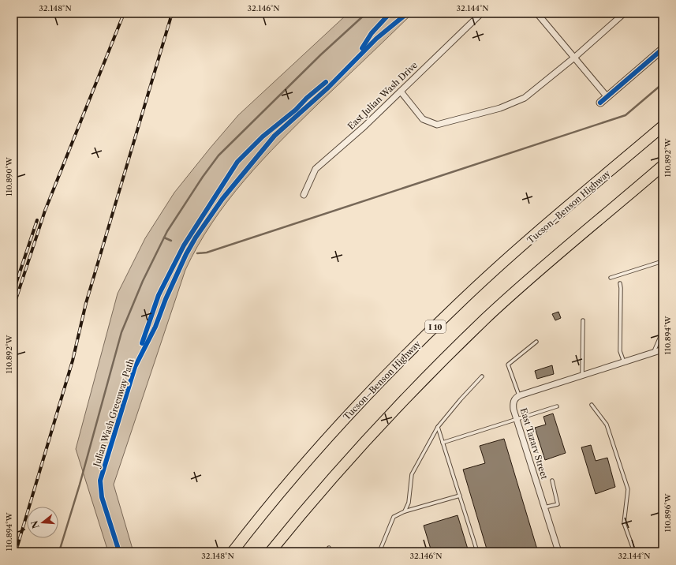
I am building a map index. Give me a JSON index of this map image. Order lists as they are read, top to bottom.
{
  "streets": {
    "highway": ["Tucson–Benson Highway", "I 10"],
    "street": ["East Julian Wash Drive", "East Tazarv Street"],
    "cycle path": ["Julian Wash Greenway Path"]
  },
  "north": "left",
  "coordinates": [
    "32.148°N",
    "32.146°N",
    "32.144°N",
    "110.892°W",
    "110.890°W",
    "110.894°W",
    "110.896°W"
  ]
}
